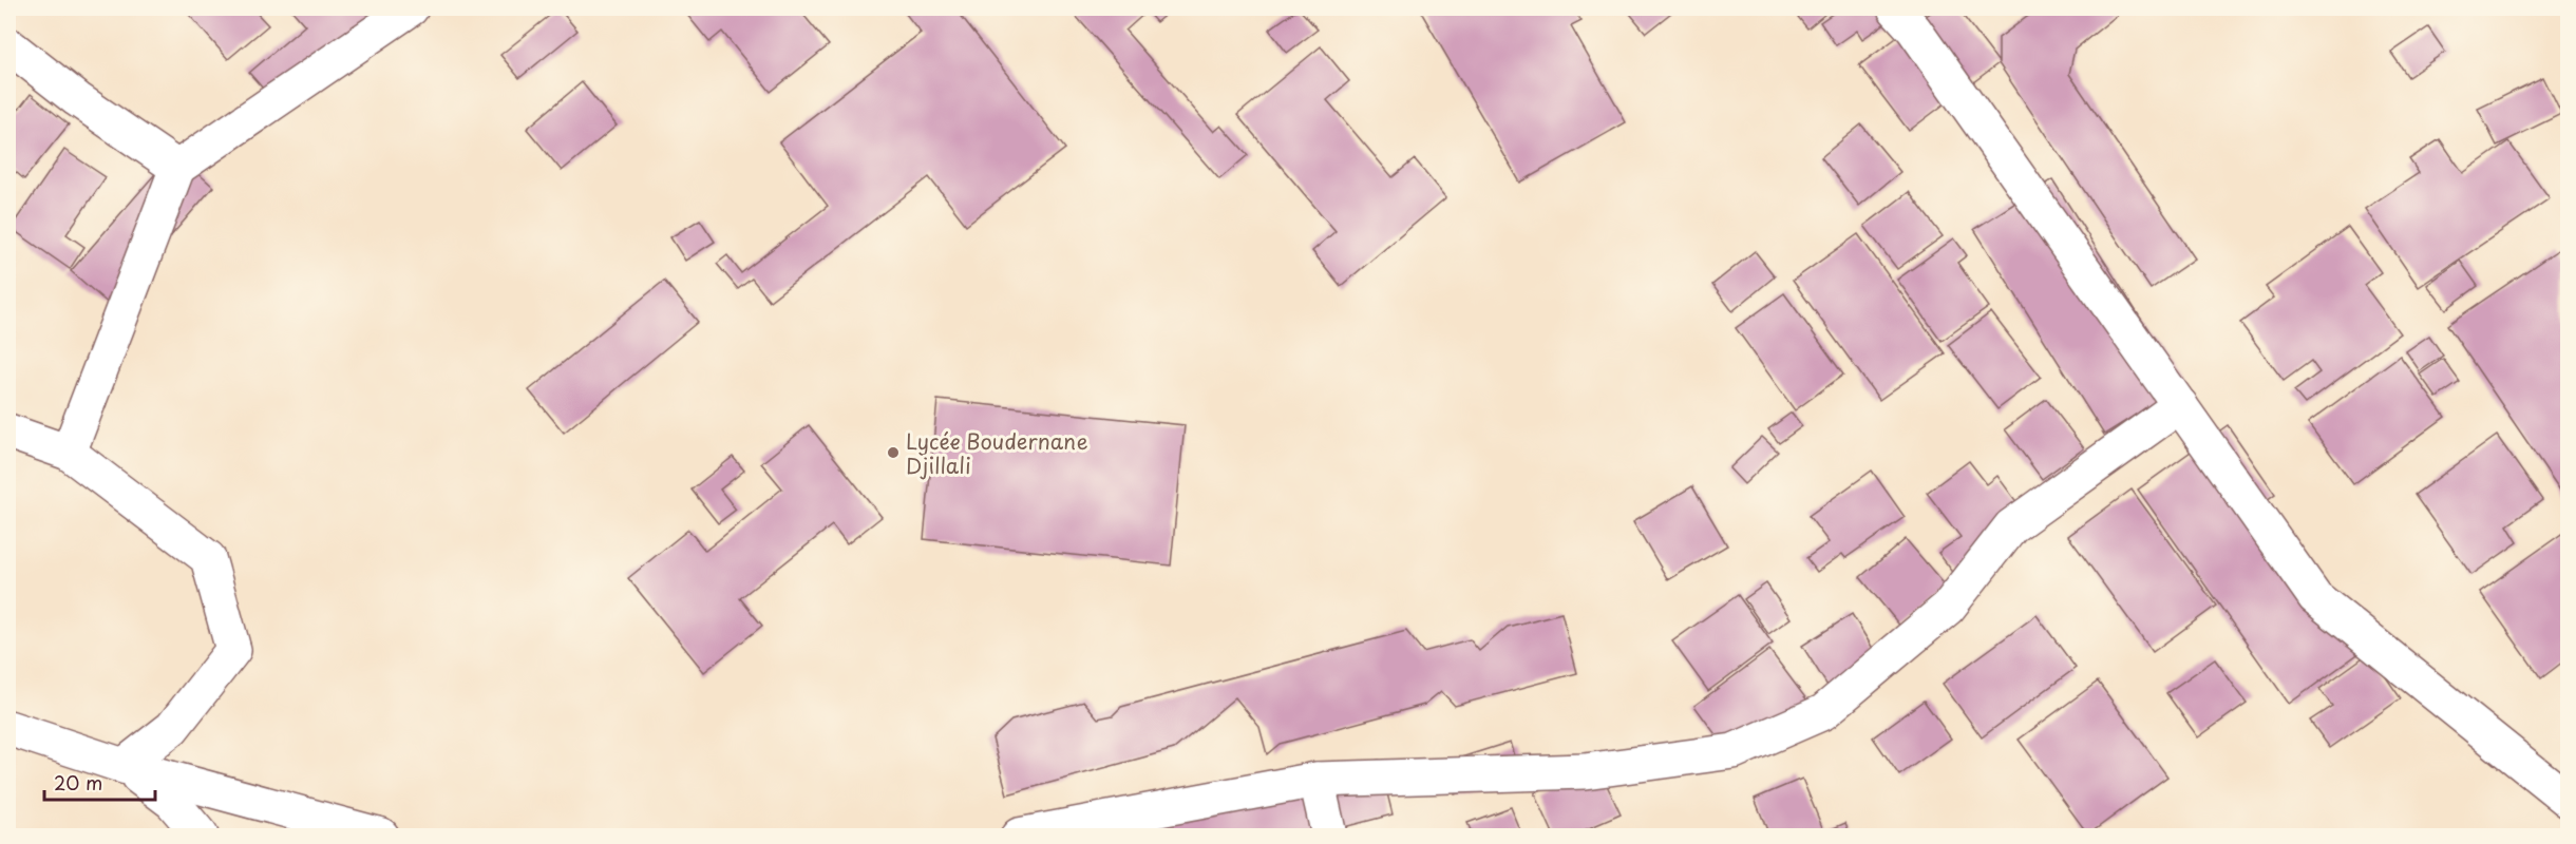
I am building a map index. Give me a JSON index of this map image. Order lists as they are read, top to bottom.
{
  "places": ["Lycée Boudernane Djillali"],
  "scale_bar": "20 m"
}
